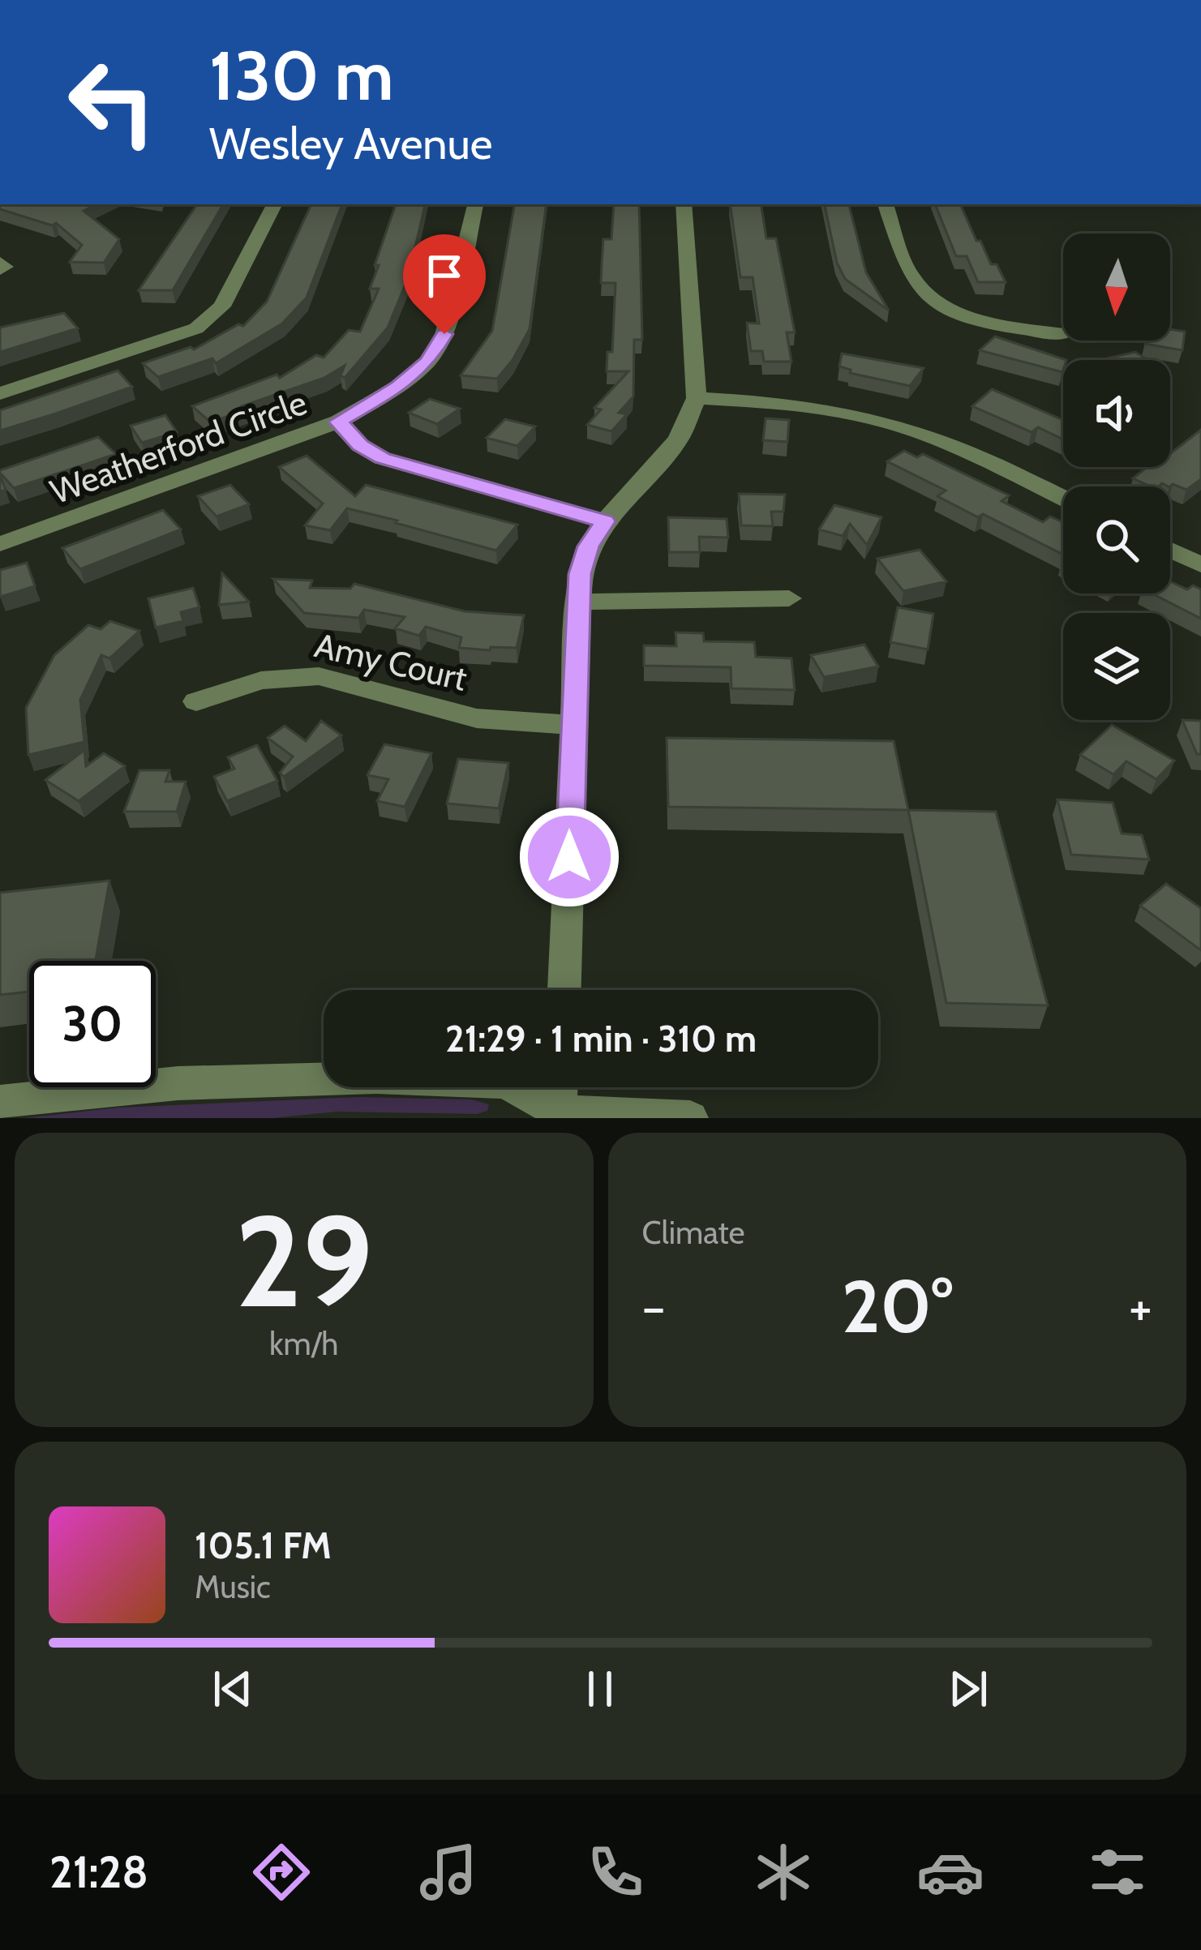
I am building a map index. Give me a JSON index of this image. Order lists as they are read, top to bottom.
{
  "streets": {
    "street": ["Weatherford Circle", "Amy Court"]
  },
  "north": "bottom",
  "page": {
    "turn": ["130 m", "Wesley Avenue"],
    "limit": "30",
    "trip": "21:29 · 1 min · 310 m",
    "tile": [
      ["29", "km/h"],
      "Climate"
    ],
    "heat": ["−", "20°", "+"],
    "song": ["105.1 FM", "Music"],
    "tabs": "21:28"
  }
}
